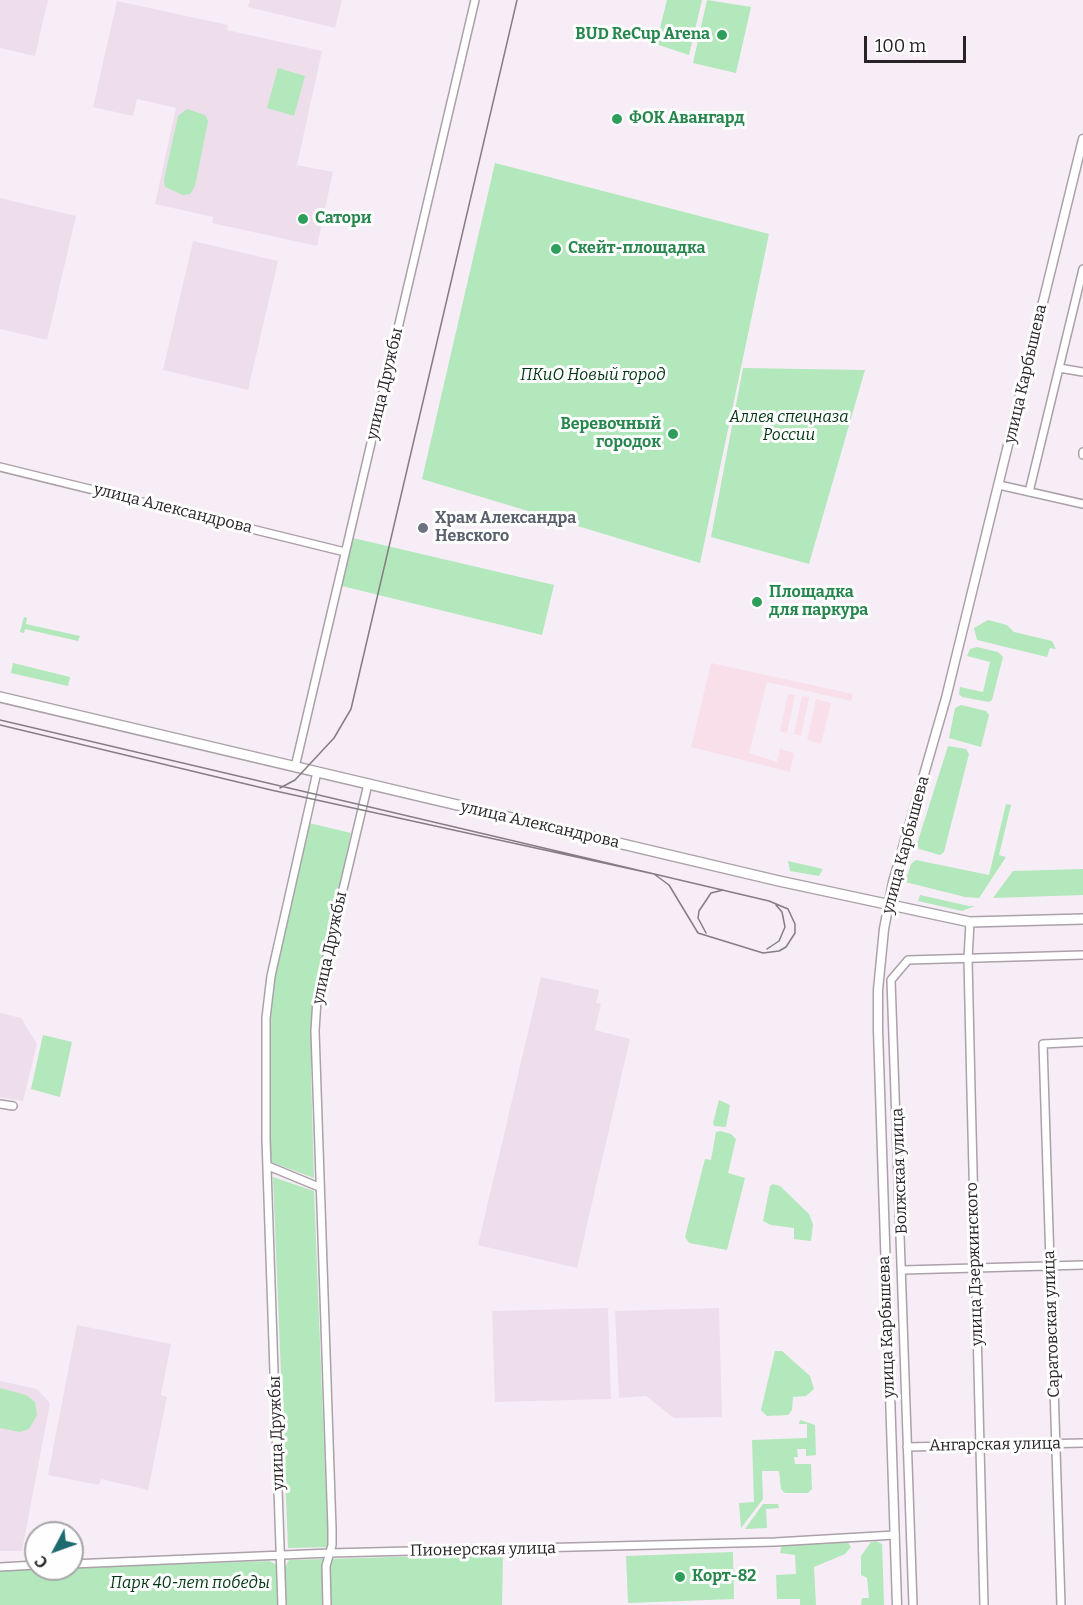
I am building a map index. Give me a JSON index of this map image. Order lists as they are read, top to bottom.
{
  "streets": {
    "main road": ["улица Александрова"],
    "street": [
      "улица Карбышева",
      "улица Дружбы",
      "Волжская улица",
      "улица Дзержинского",
      "Саратовская улица",
      "Ангарская улица",
      "Пионерская улица"
    ]
  },
  "crossings": [
    ["улица Карбышева", "улица Александрова"],
    ["улица Карбышева", "Пионерская улица"],
    ["улица Дружбы", "улица Александрова"],
    ["улица Дружбы", "Пионерская улица"],
    ["улица Александрова", "улица Дзержинского"],
    ["Волжская улица", "улица Дзержинского"],
    ["Волжская улица", "Ангарская улица"],
    ["улица Дзержинского", "Ангарская улица"],
    ["Саратовская улица", "Ангарская улица"]
  ],
  "parks": ["ПКиО Новый город", "Аллея спецназа России", "Парк 40-лет победы"],
  "places": [
    "BUD ReCup Arena",
    "ФОК Авангард",
    "Сатори",
    "Скейт-площадка",
    "Веревочный городок",
    "Храм Александра Невского",
    "Площадка для паркура",
    "Корт-82"
  ],
  "scale_bar": "100 m",
  "north": "bottom left"
}
